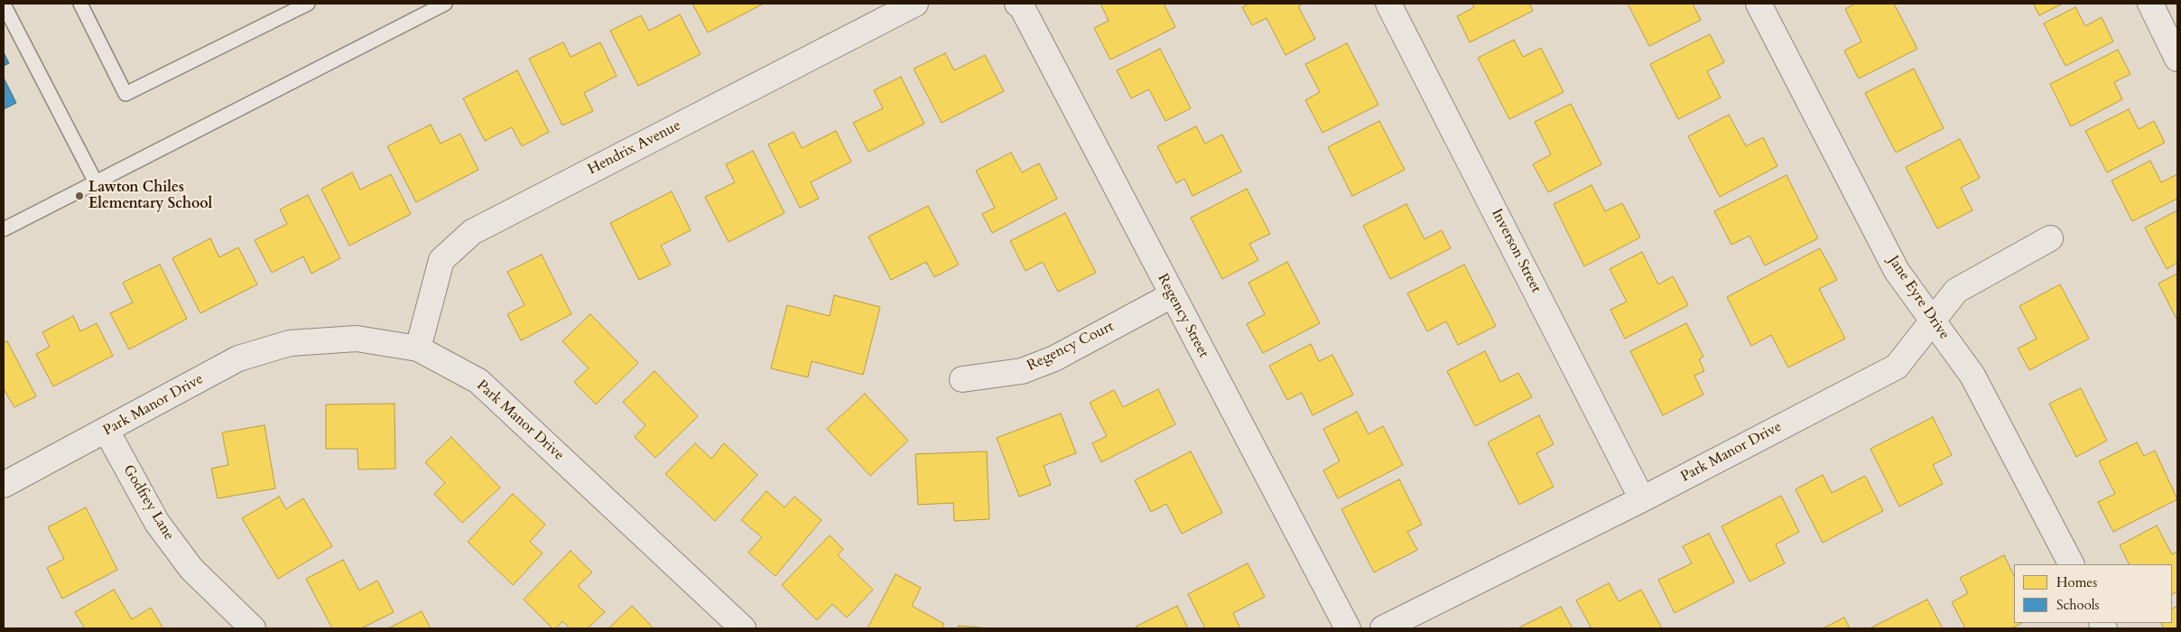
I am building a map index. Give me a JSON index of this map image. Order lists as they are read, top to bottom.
{
  "streets": {
    "street": [
      "Hendrix Avenue",
      "Inverson Street",
      "Jane Eyre Drive",
      "Regency Street",
      "Regency Court",
      "Park Manor Drive",
      "Godfrey Lane"
    ]
  },
  "crossings": [
    ["Hendrix Avenue", "Park Manor Drive"],
    ["Inverson Street", "Park Manor Drive"],
    ["Jane Eyre Drive", "Park Manor Drive"],
    ["Regency Street", "Regency Court"],
    ["Park Manor Drive", "Godfrey Lane"]
  ],
  "places": ["Lawton Chiles Elementary School"],
  "legend": ["Homes", "Schools"]
}
